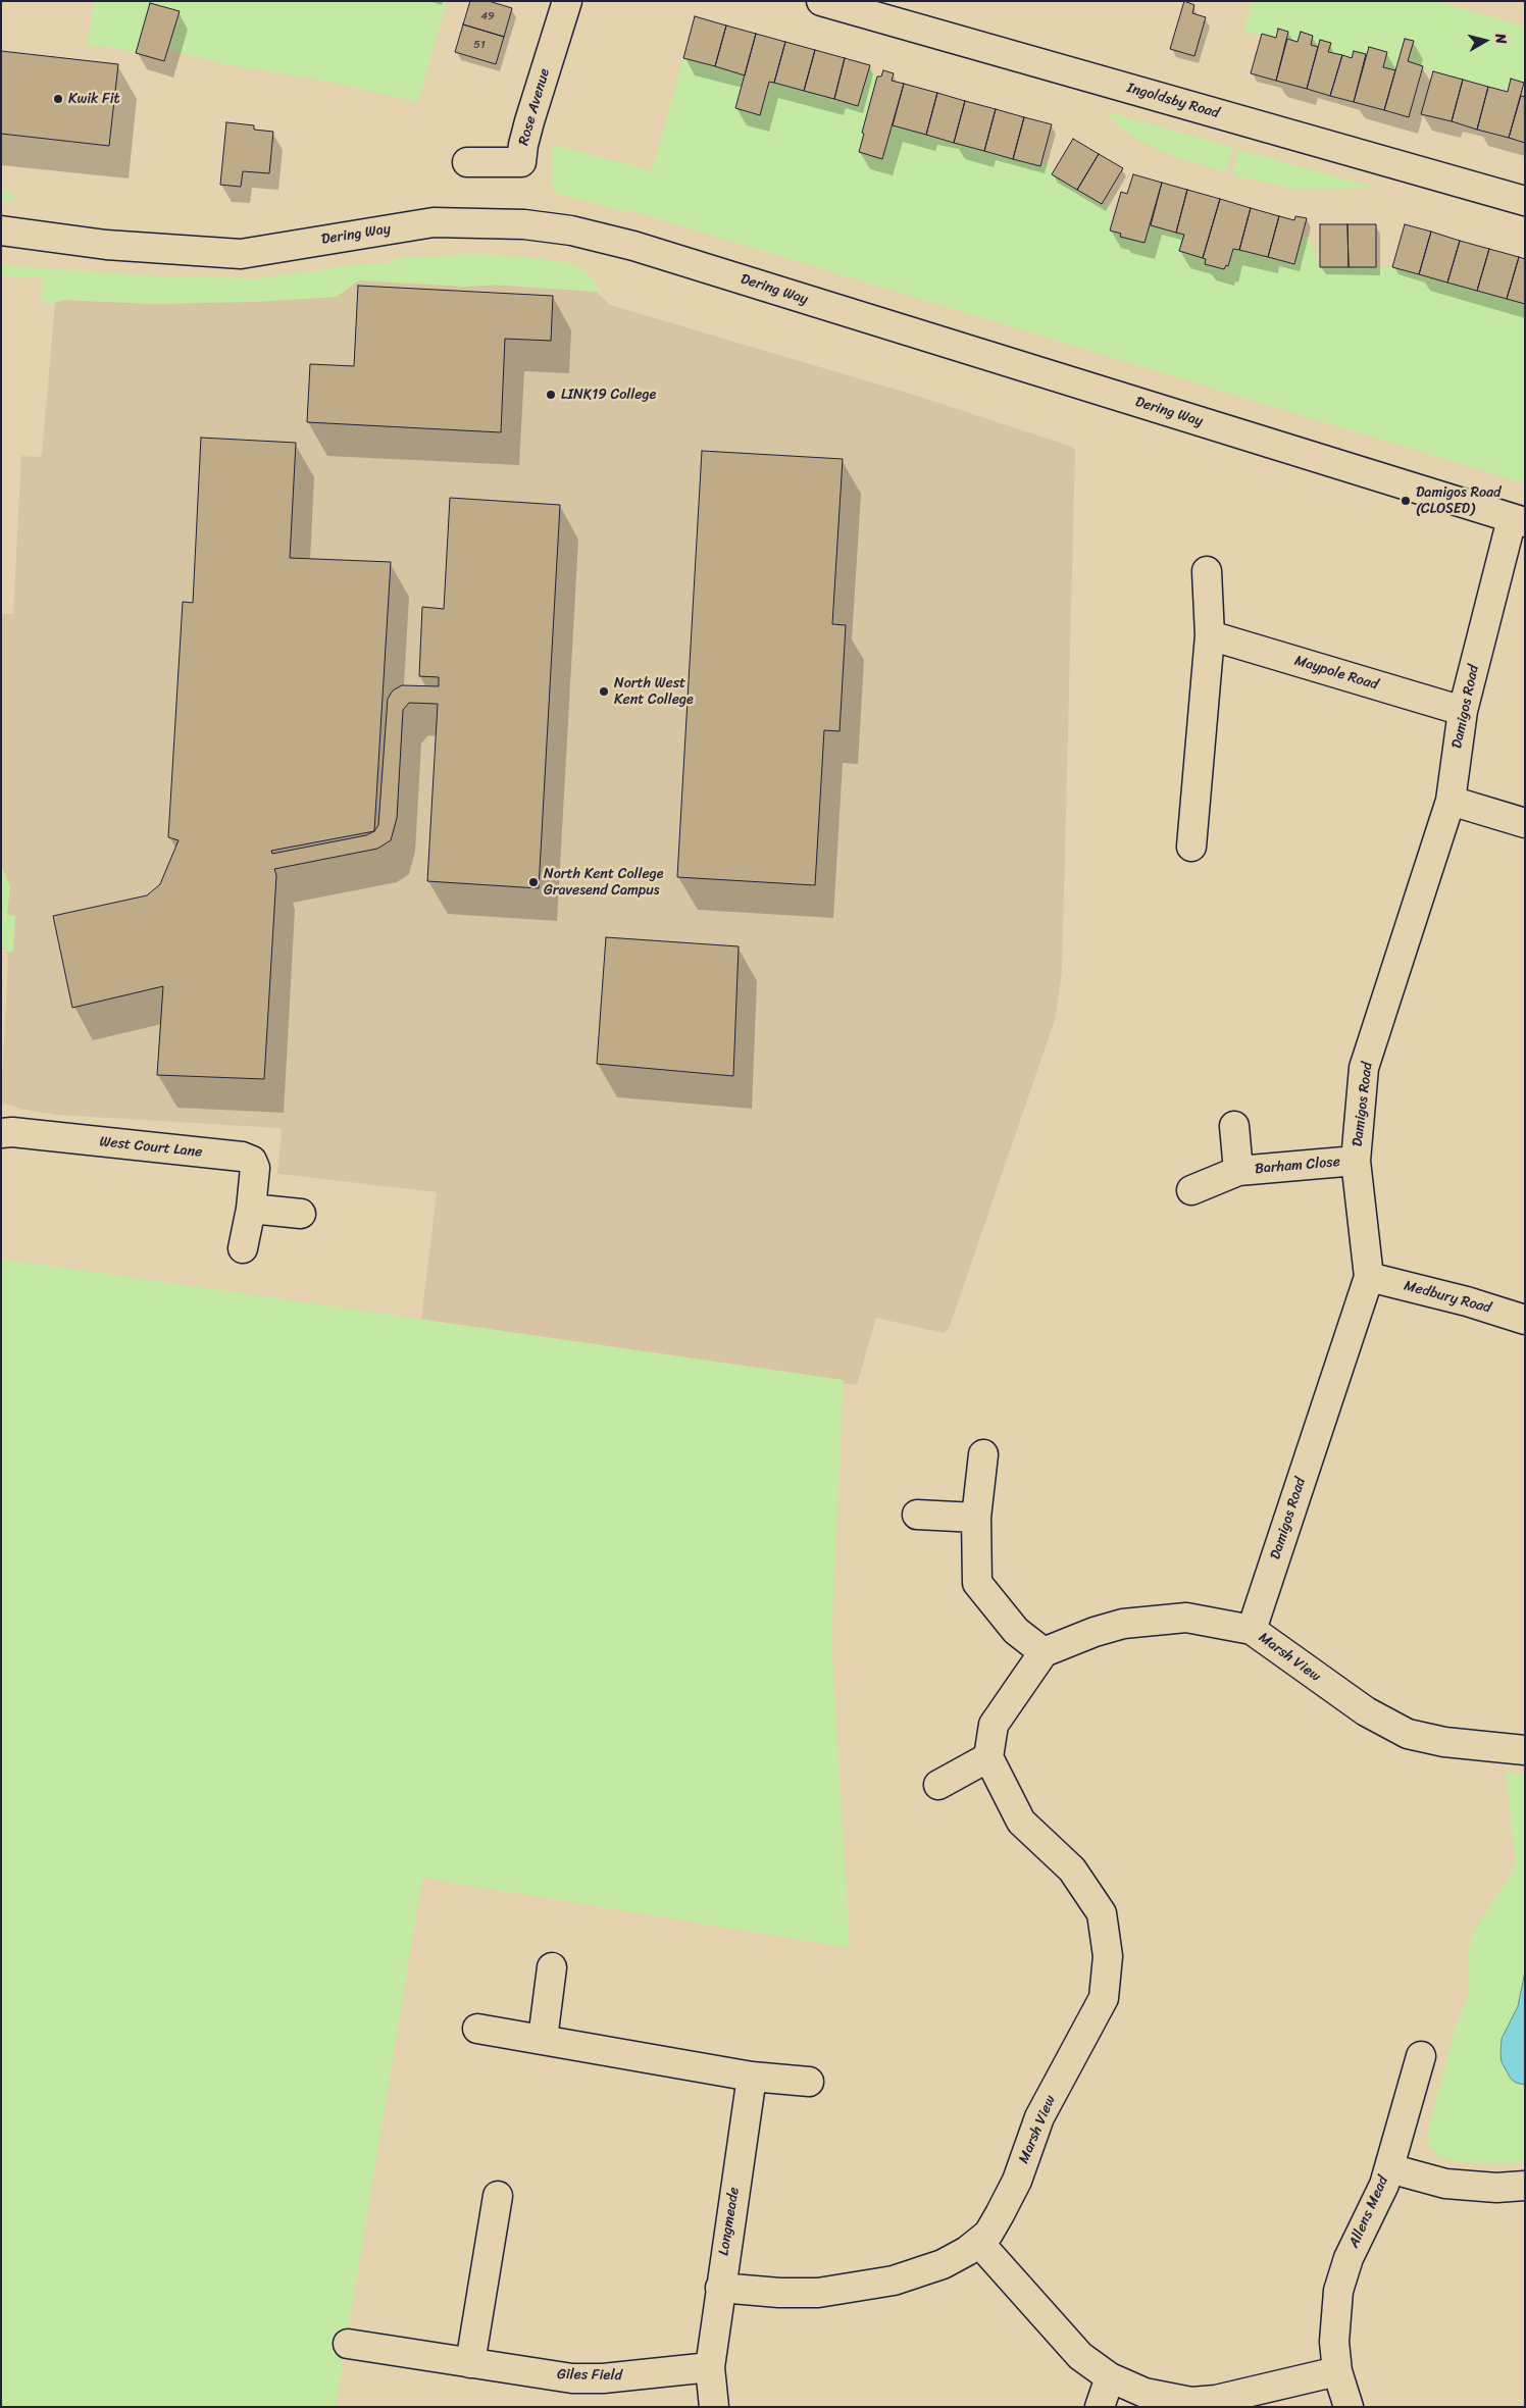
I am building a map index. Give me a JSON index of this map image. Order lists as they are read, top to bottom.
{
  "streets": {
    "street": [
      "Ingoldsby Road",
      "Rose Avenue",
      "Dering Way",
      "Maypole Road",
      "Damigos Road",
      "West Court Lane",
      "Barham Close",
      "Medbury Road",
      "Marsh View",
      "Allens Mead",
      "Longmeade",
      "Giles Field"
    ]
  },
  "crossings": [
    ["Dering Way", "Damigos Road"],
    ["Maypole Road", "Damigos Road"],
    ["Damigos Road", "Barham Close"],
    ["Damigos Road", "Medbury Road"],
    ["Damigos Road", "Marsh View"],
    ["Marsh View", "Longmeade"],
    ["Longmeade", "Giles Field"]
  ],
  "places": [
    "Kwik Fit",
    "LINK19 College",
    "Damigos Road (CLOSED)",
    "North West Kent College",
    "North Kent College Gravesend Campus"
  ],
  "house_numbers": ["49", "51"],
  "north": "right"
}
